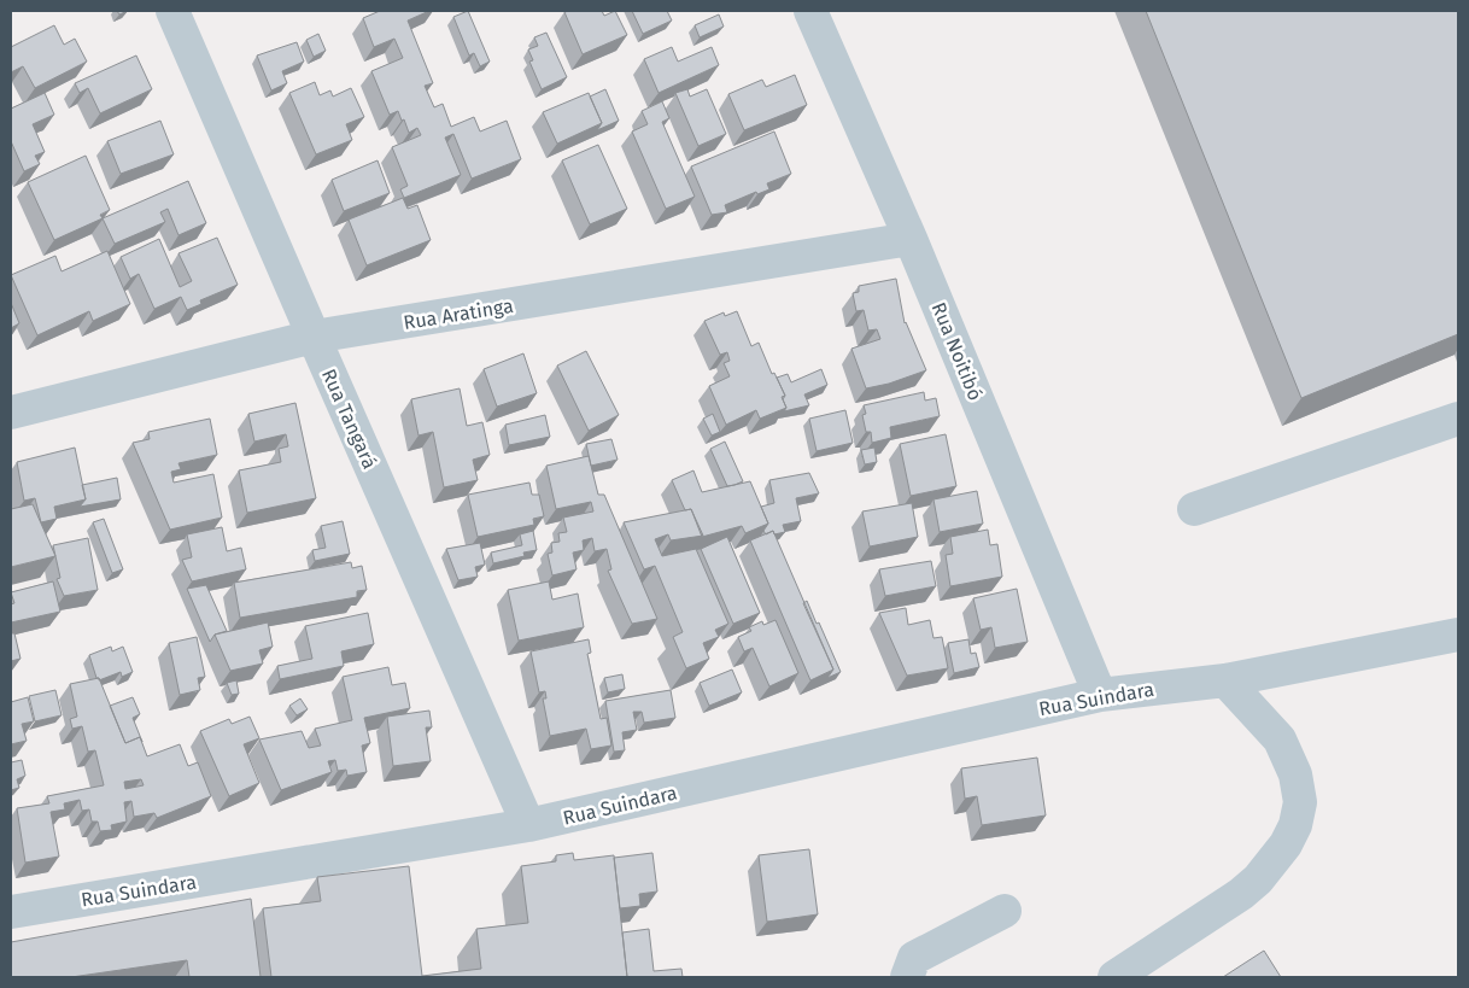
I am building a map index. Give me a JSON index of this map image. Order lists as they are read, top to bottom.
{
  "streets": {
    "street": [
      "Rua Aratinga",
      "Rua Noitibó",
      "Rua Tangará",
      "Rua Suindara"
    ]
  },
  "crossings": [
    ["Rua Aratinga", "Rua Noitibó"],
    ["Rua Aratinga", "Rua Tangará"],
    ["Rua Noitibó", "Rua Suindara"],
    ["Rua Tangará", "Rua Suindara"]
  ]
}
